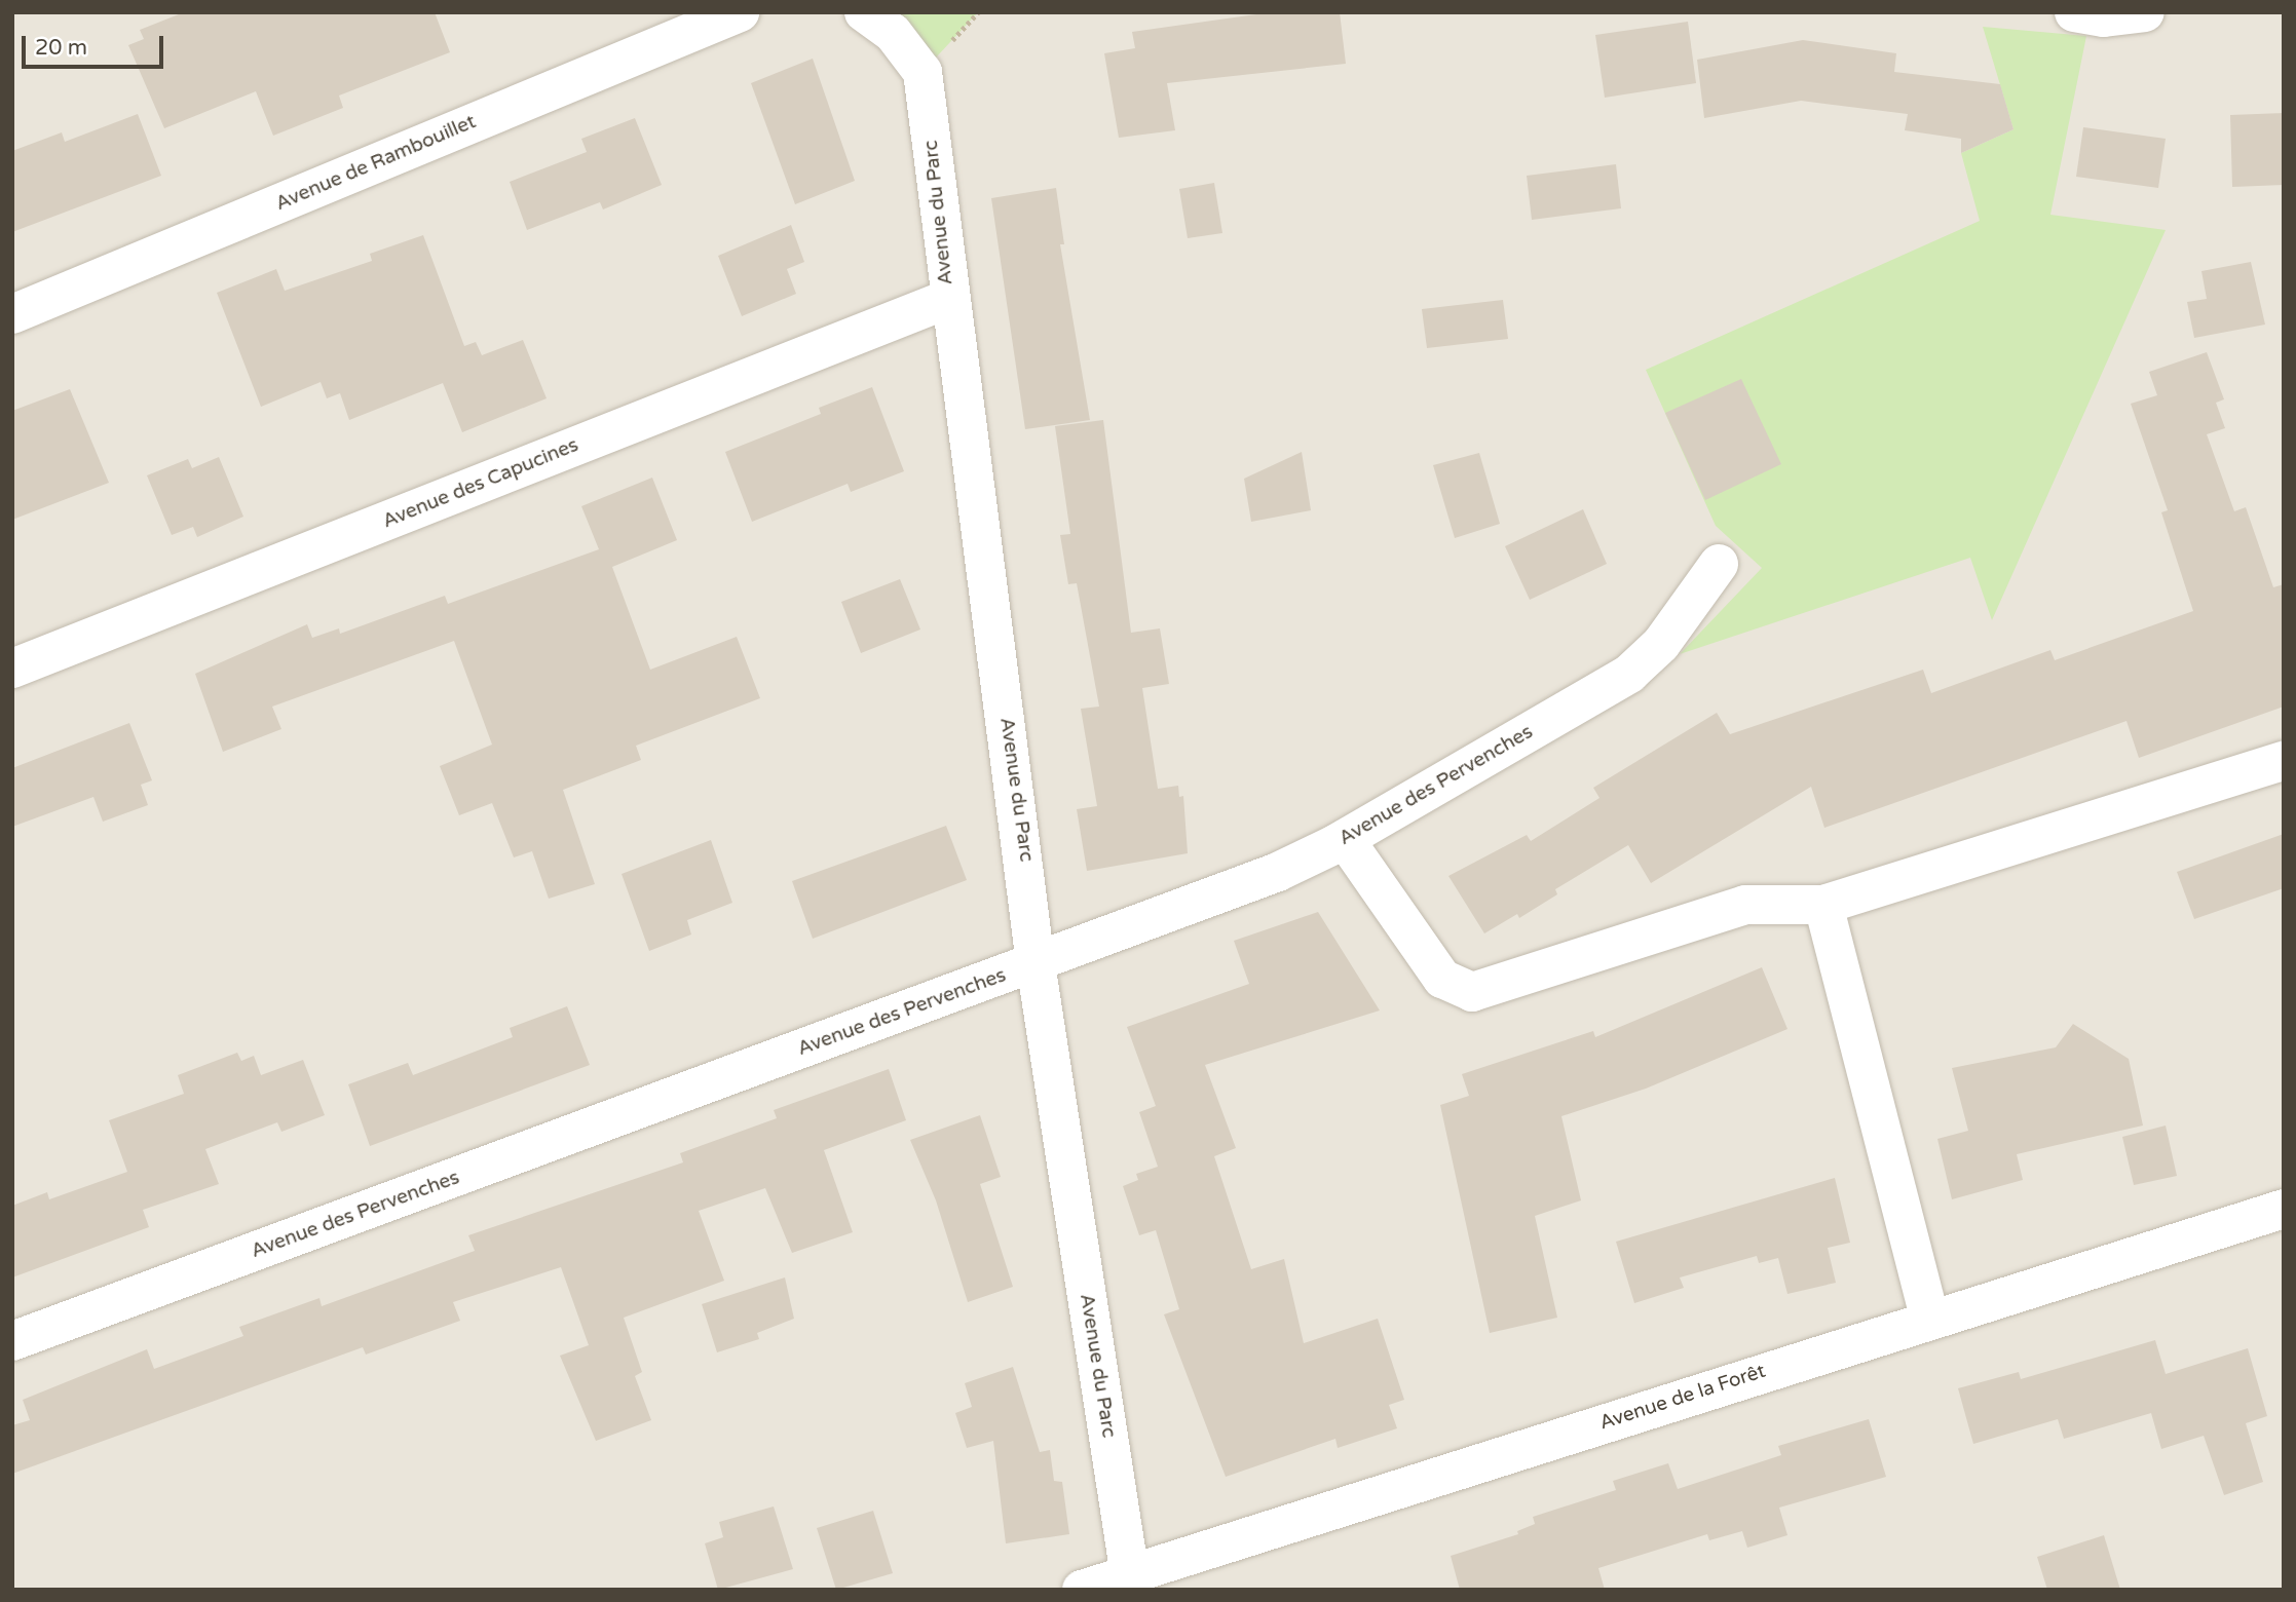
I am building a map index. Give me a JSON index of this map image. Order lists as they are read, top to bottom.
{
  "streets": {
    "street": [
      "Avenue de Rambouillet",
      "Avenue du Parc",
      "Avenue des Capucines",
      "Avenue des Pervenches",
      "Avenue de la Forêt"
    ]
  },
  "crossings": [
    ["Avenue du Parc", "Avenue des Capucines"],
    ["Avenue du Parc", "Avenue des Pervenches"],
    ["Avenue du Parc", "Avenue de la Forêt"]
  ],
  "scale_bar": "20 m"
}
